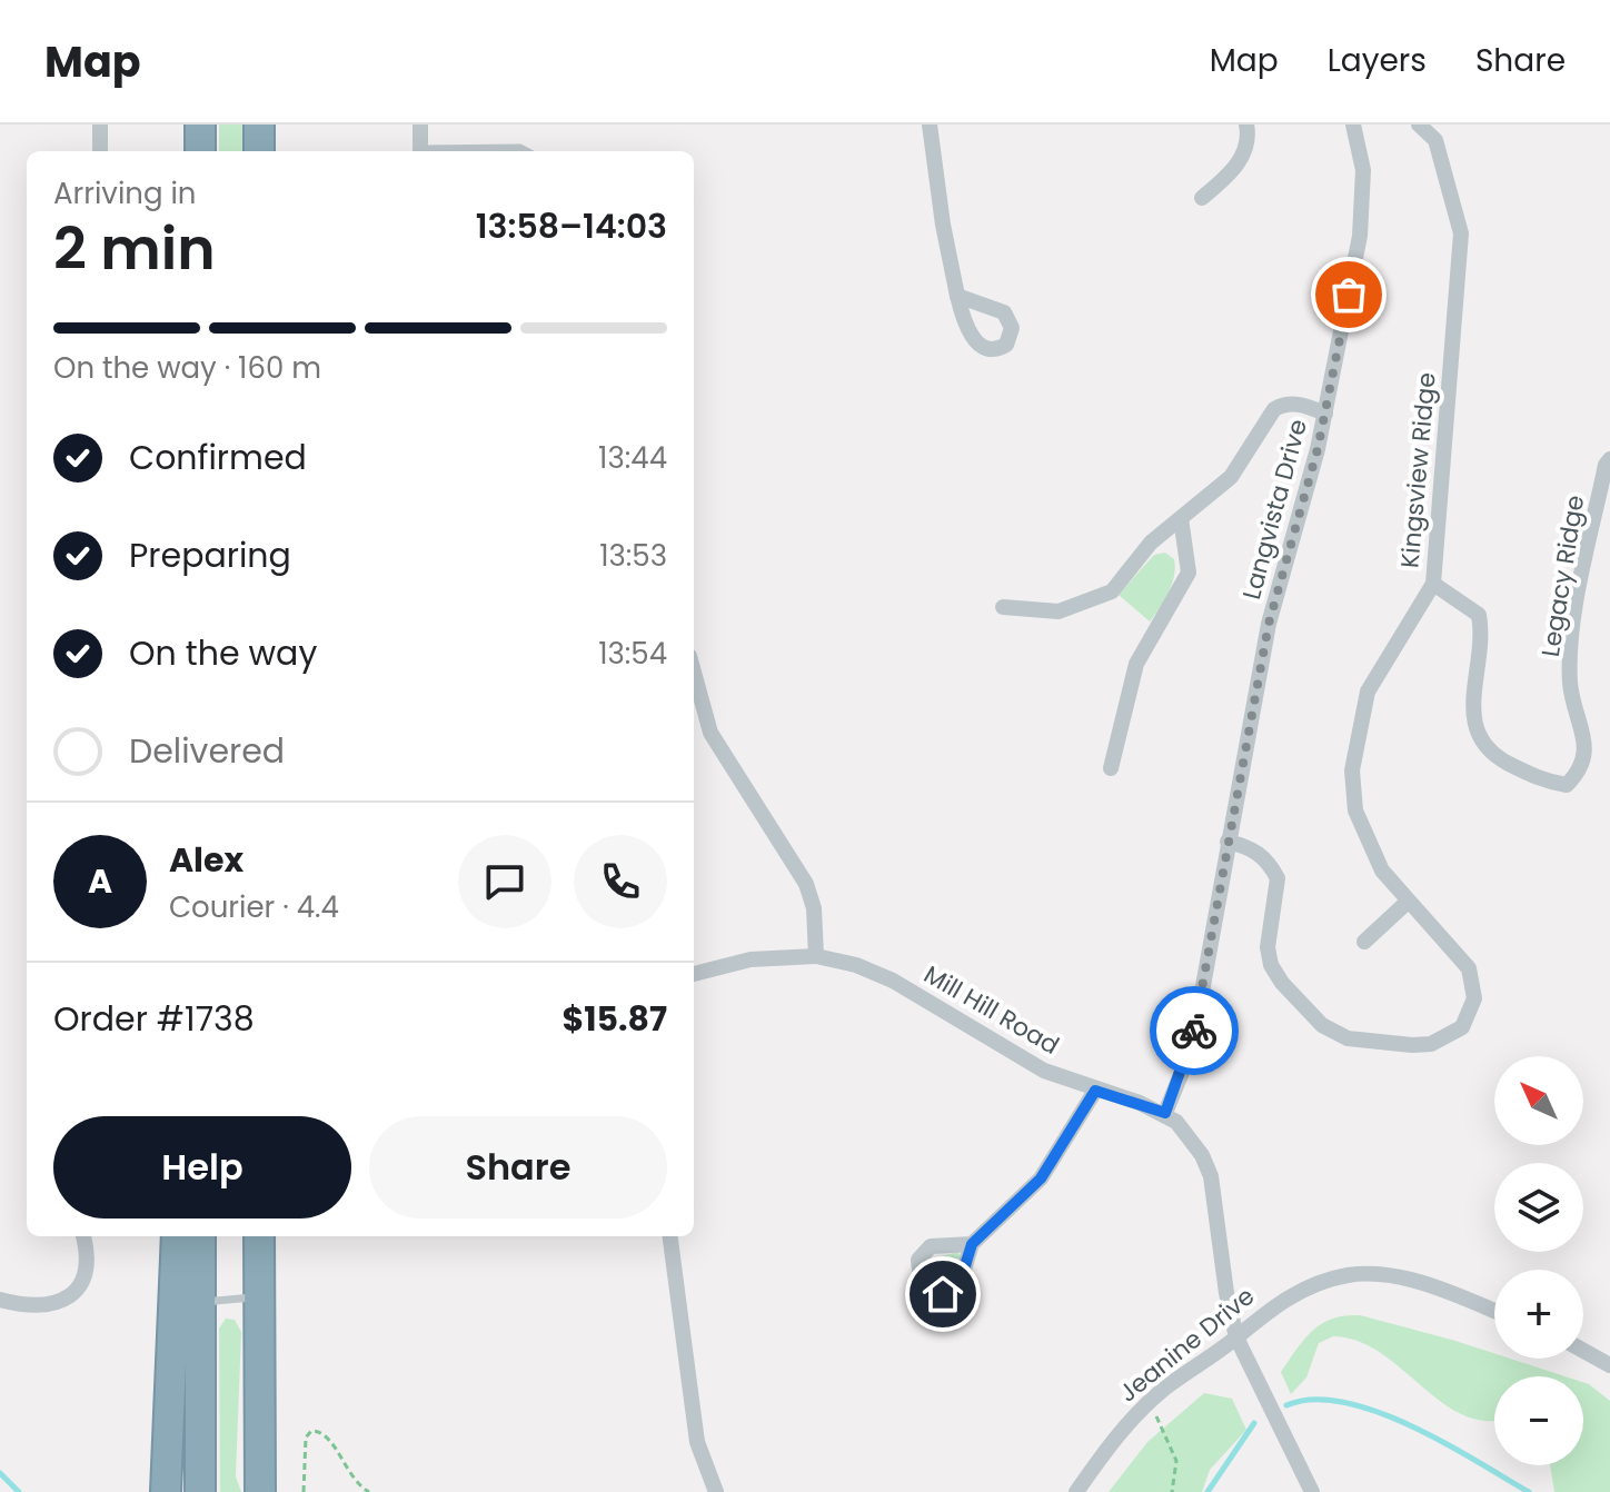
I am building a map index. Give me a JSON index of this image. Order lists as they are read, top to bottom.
{
  "streets": {
    "street": [
      "Kingsview Ridge",
      "Langvista Drive",
      "Legacy Ridge",
      "Mill Hill Road",
      "Jeanine Drive"
    ]
  },
  "crossings": [
    ["Kingsview Ridge", "Langvista Drive"],
    ["Kingsview Ridge", "Legacy Ridge"],
    ["Langvista Drive", "Mill Hill Road"]
  ],
  "north": "top left",
  "page": {
    "header": "Map",
    "nav": ["Map", "Layers", "Share"],
    "heading": ["2 min", "Arriving in", "13:58–14:03"],
    "panel": [
      "Alex",
      "Courier · 4.4",
      "Order #1738",
      "$15.87"
    ],
    "bar": "On the way · 160 m",
    "list": [
      ["Confirmed", "13:44"],
      ["Preparing", "13:53"],
      ["On the way", "13:54"],
      "Delivered"
    ],
    "round": "A",
    "map_buttons": ["+", "−"],
    "buttons": ["Help", "Share"]
  }
}
